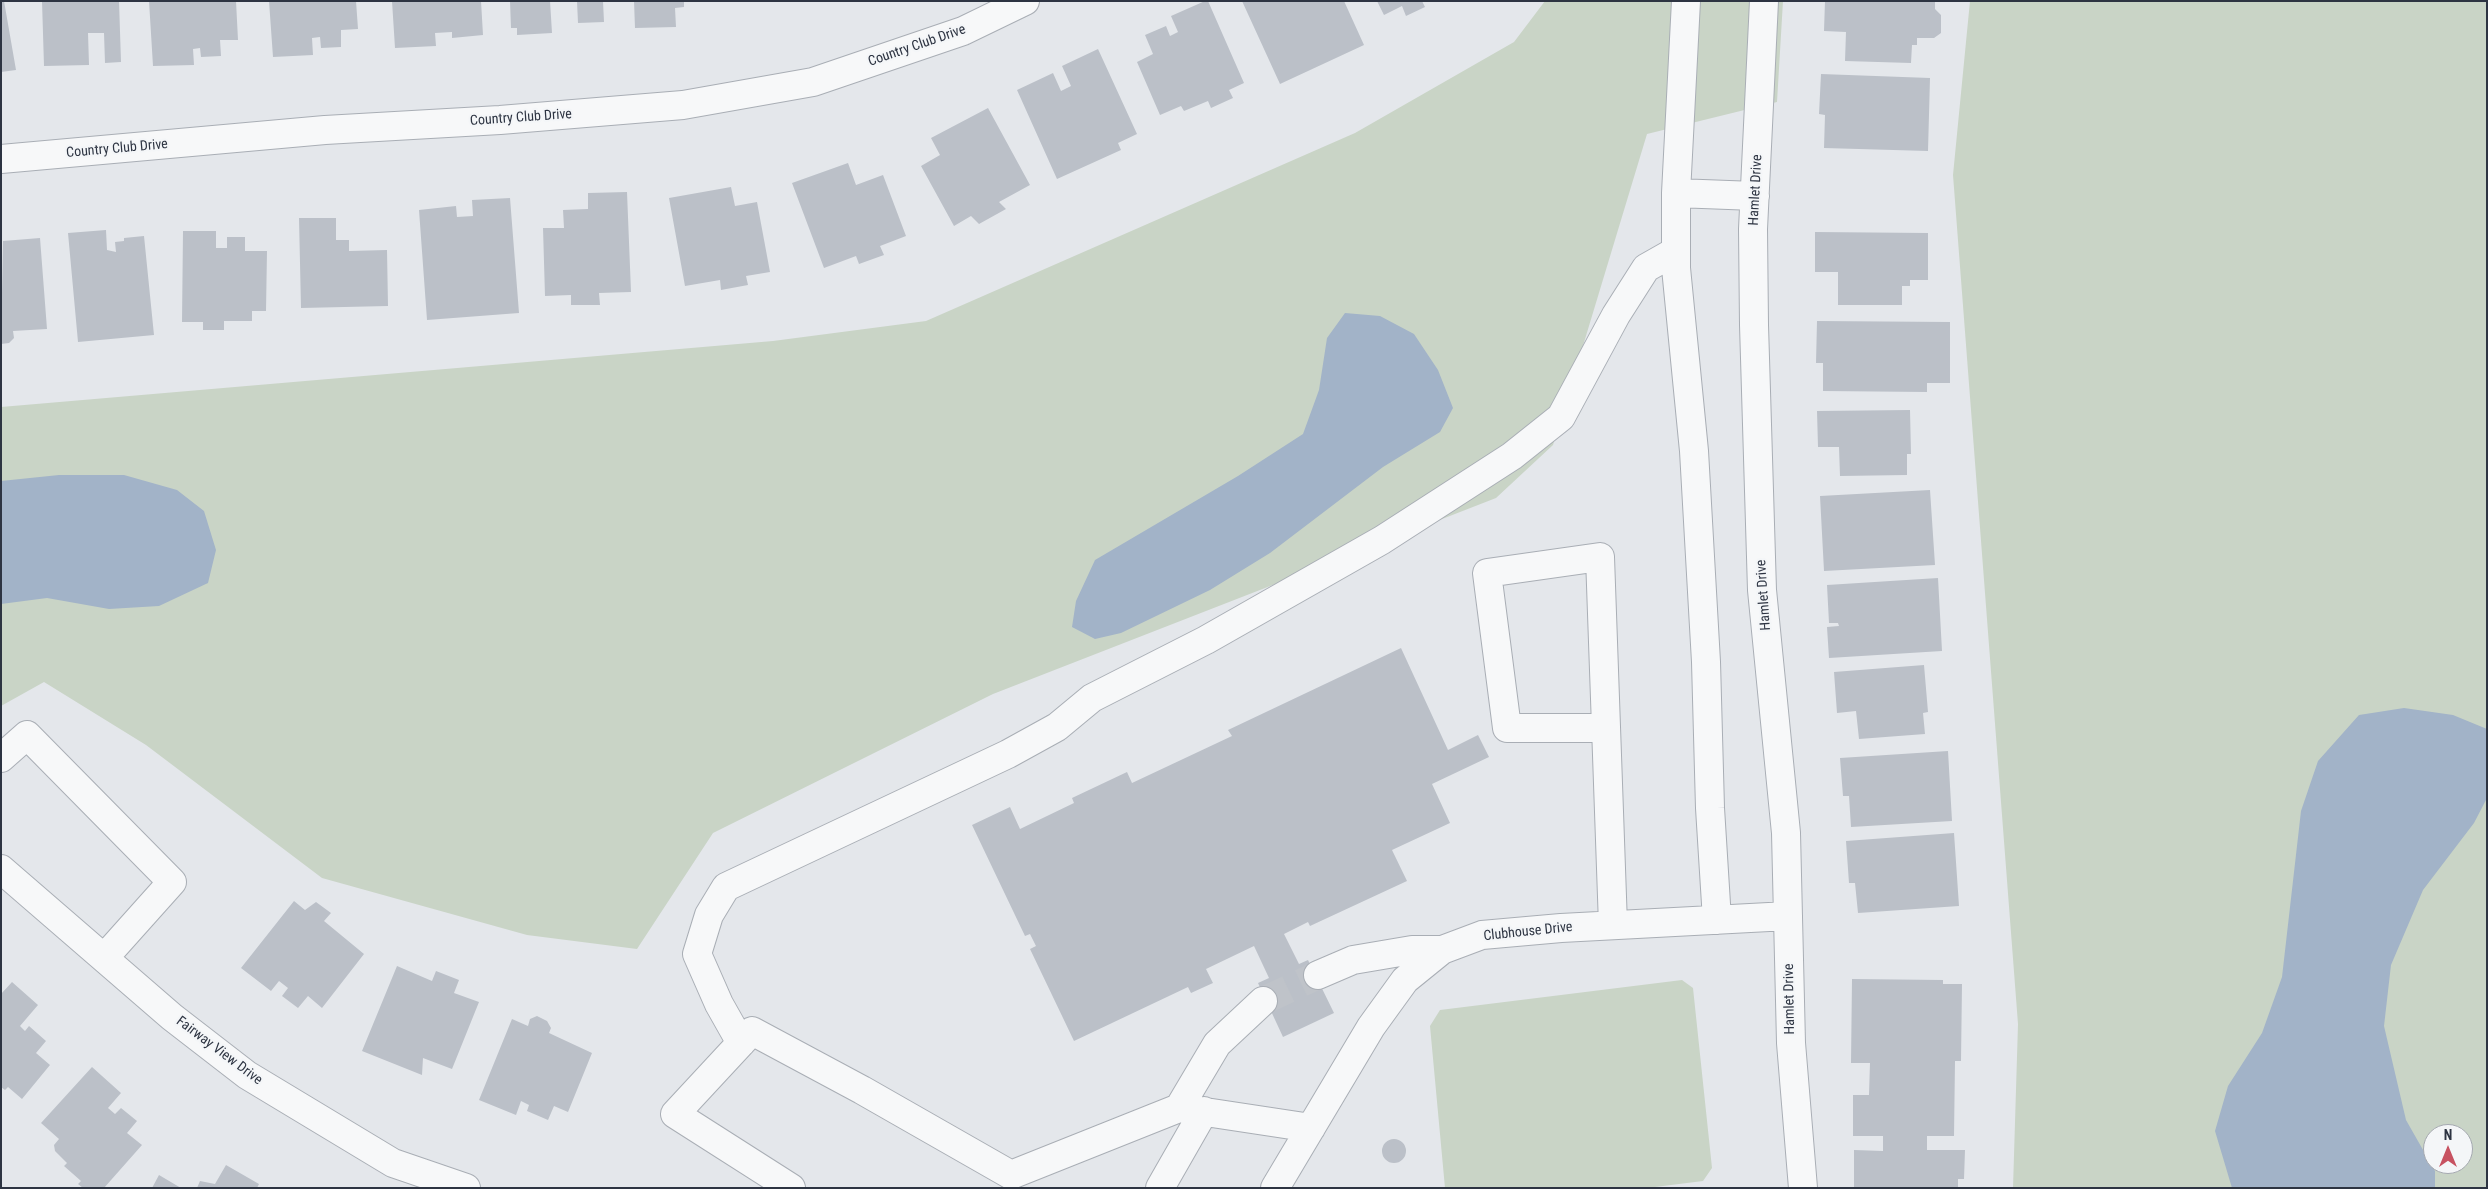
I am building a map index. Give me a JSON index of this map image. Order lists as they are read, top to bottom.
{
  "streets": {
    "street": [
      "Country Club Drive",
      "Hamlet Drive",
      "Clubhouse Drive",
      "Fairway View Drive"
    ]
  },
  "crossings": [
    ["Hamlet Drive", "Clubhouse Drive"]
  ],
  "north": "top"
}
